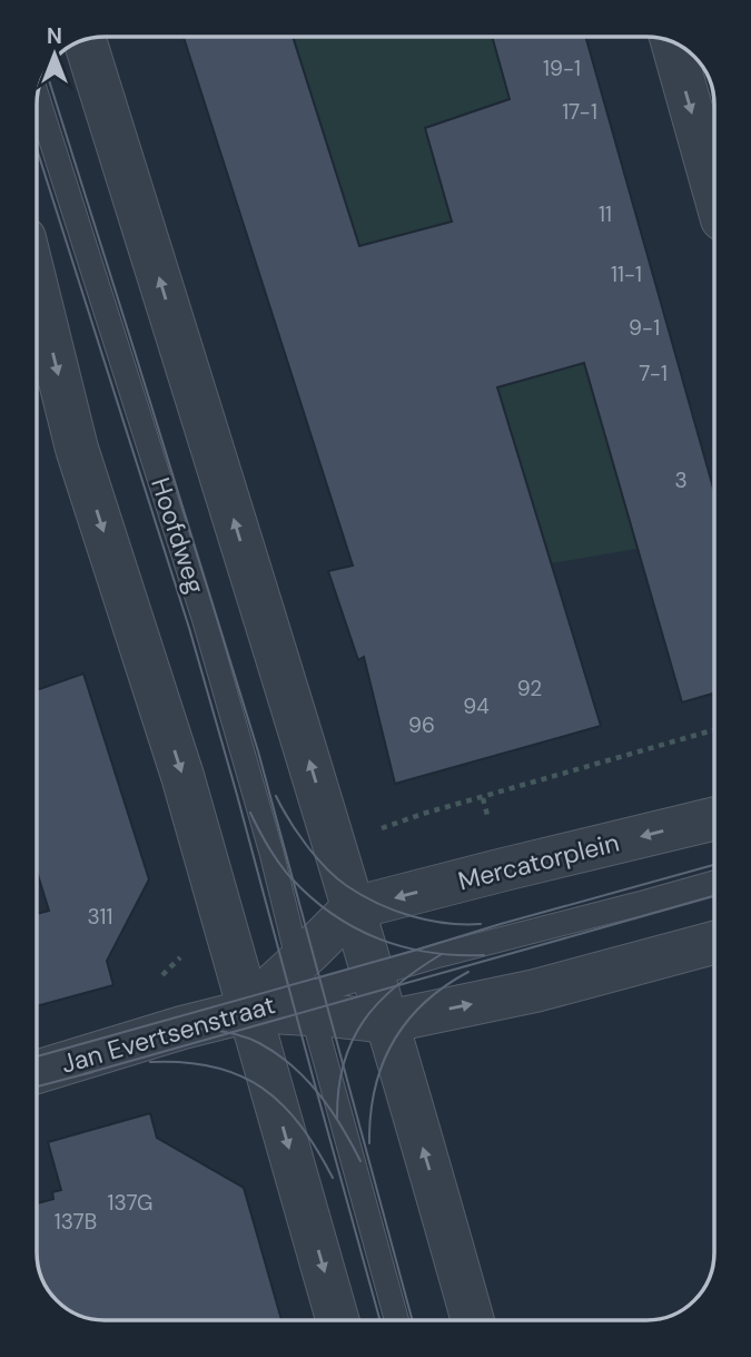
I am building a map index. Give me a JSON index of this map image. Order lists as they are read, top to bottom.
{
  "streets": {
    "street": ["Mercatorplein", "Jan Evertsenstraat"],
    "lane": ["Hoofdweg"]
  },
  "crossings": [
    ["Hoofdweg", "Mercatorplein"],
    ["Mercatorplein", "Jan Evertsenstraat"]
  ],
  "house_numbers": [
    "19-1",
    "17-1",
    "11",
    "11-1",
    "9-1",
    "7-1",
    "3",
    "92",
    "94",
    "96",
    "311",
    "137G",
    "137B"
  ],
  "north": "top"
}
